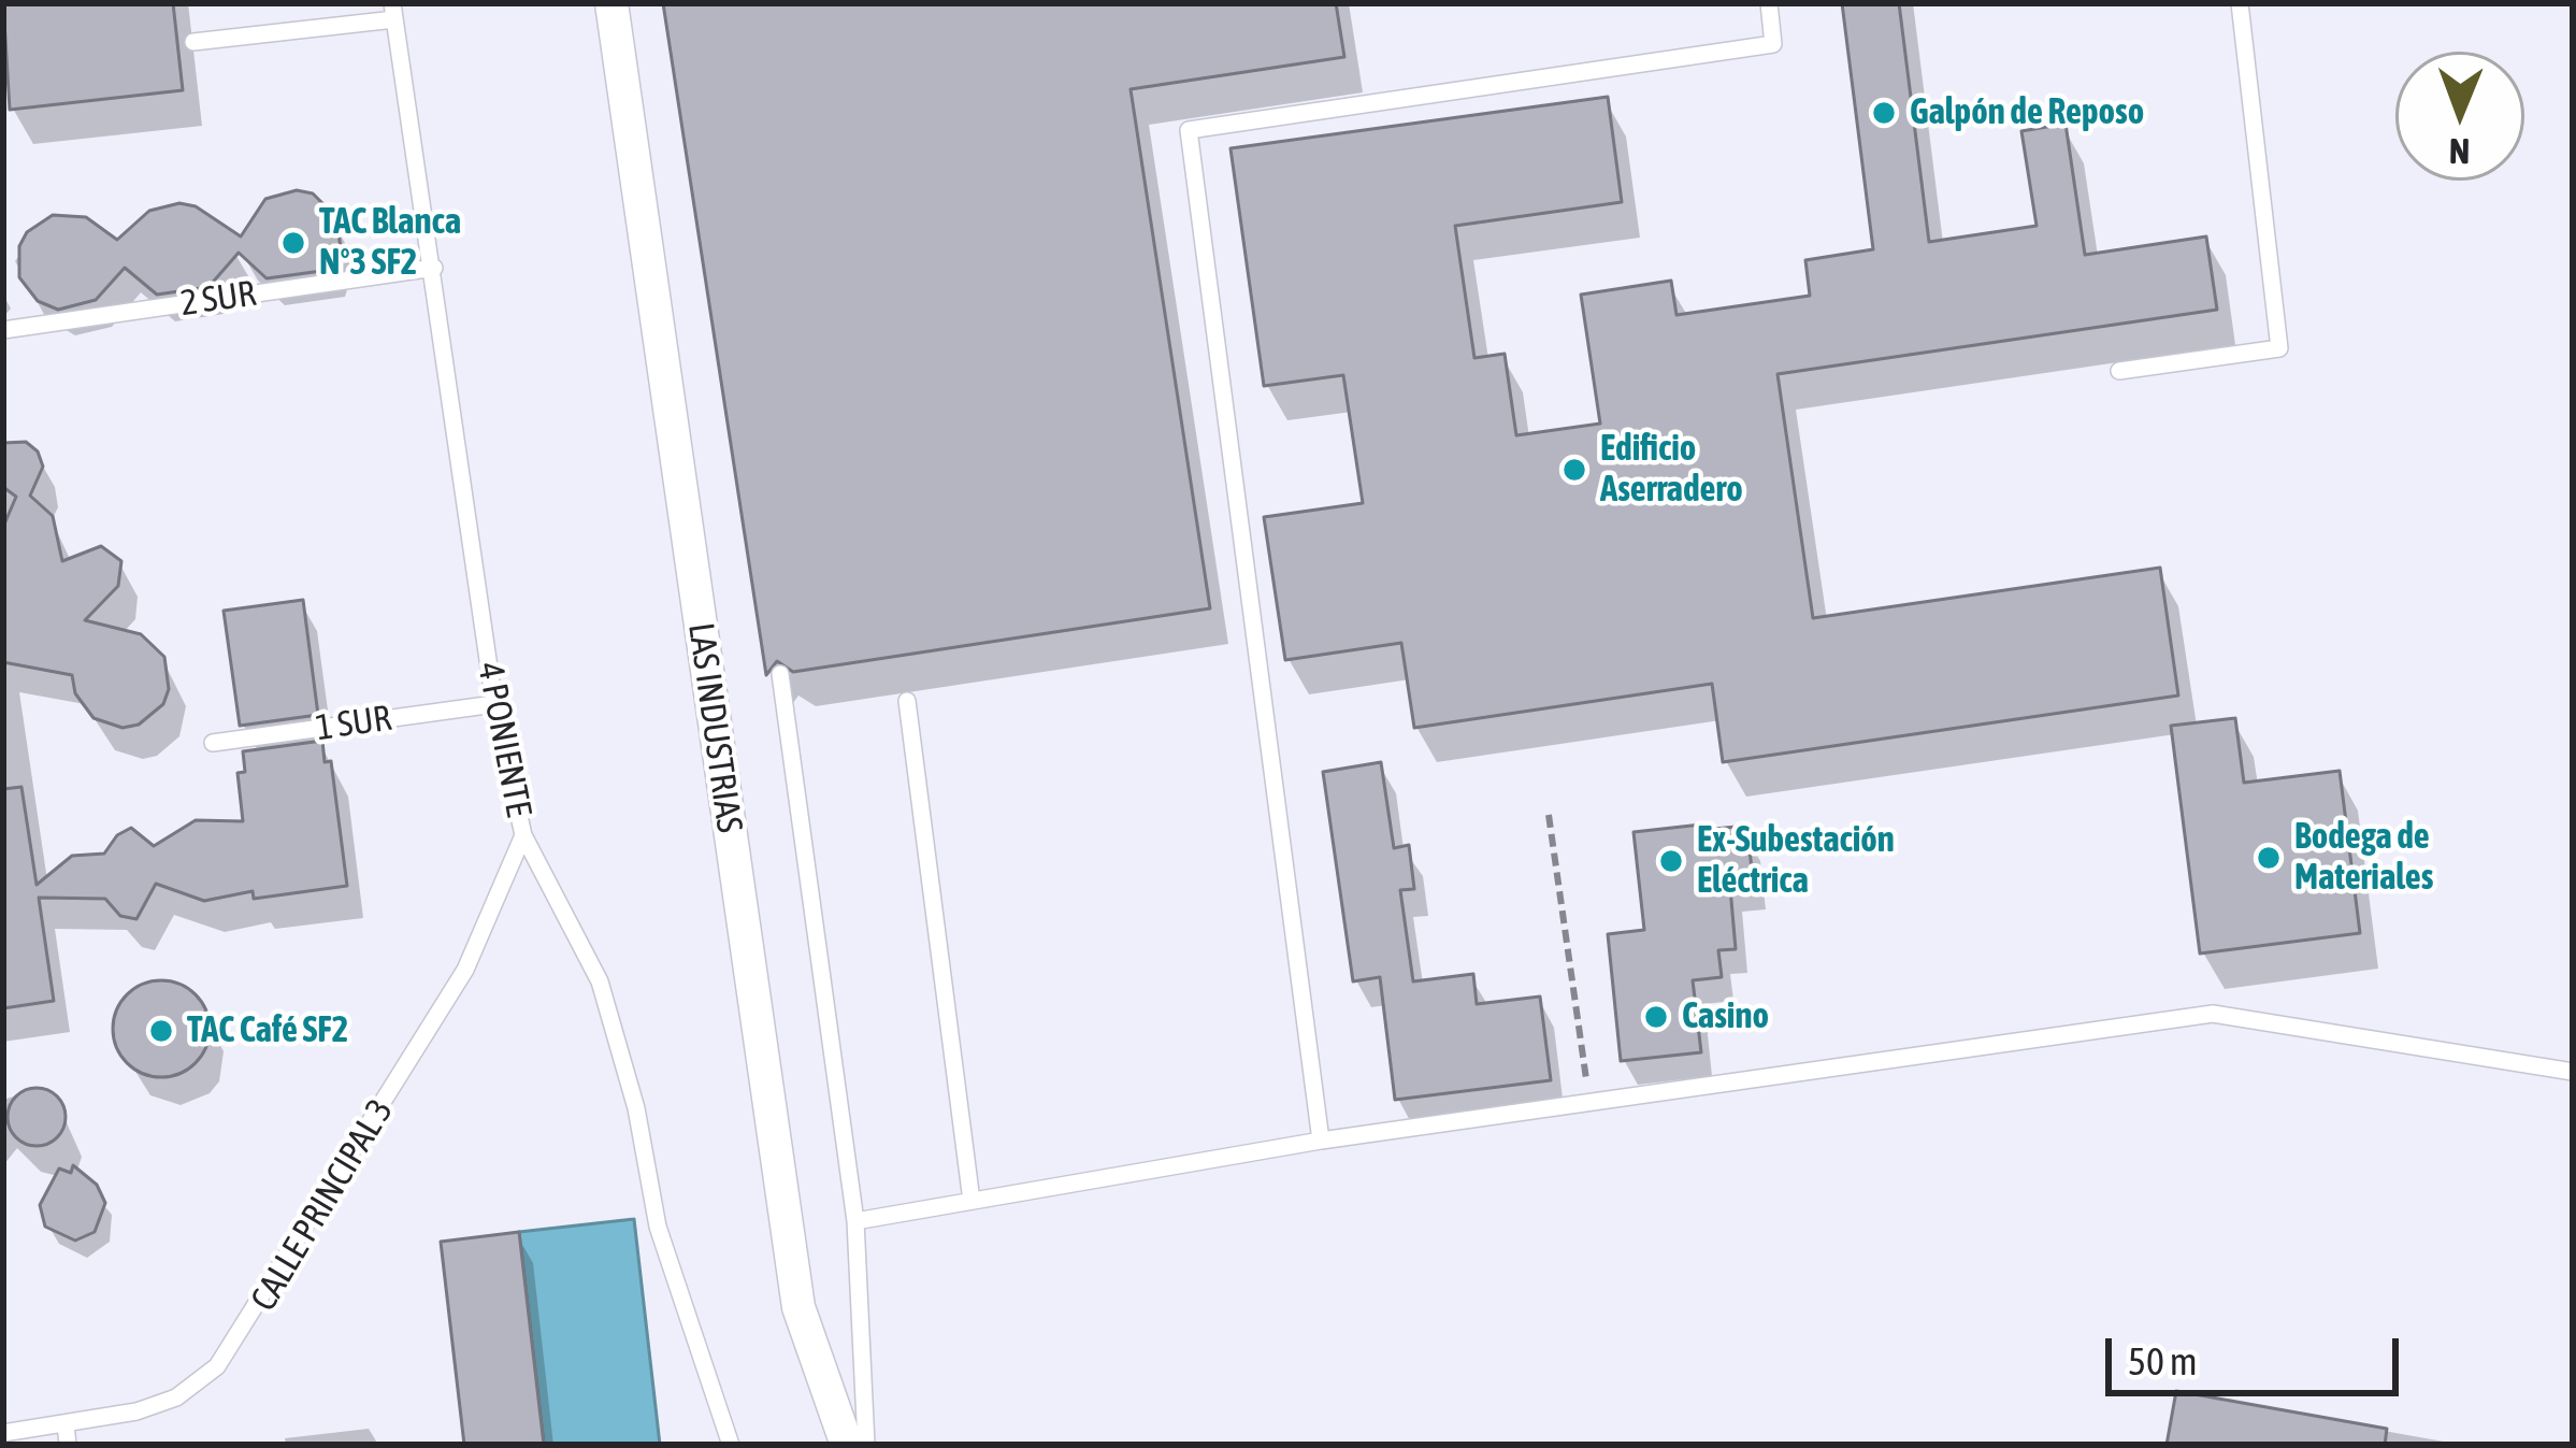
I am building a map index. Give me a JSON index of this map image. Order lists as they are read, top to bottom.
{
  "streets": {
    "street": ["LAS INDUSTRIAS"],
    "lane": [
      "2 SUR",
      "1 SUR",
      "4 PONIENTE",
      "CALLE PRINCIPAL 3"
    ]
  },
  "crossings": [
    ["2 SUR", "4 PONIENTE"],
    ["1 SUR", "4 PONIENTE"],
    ["4 PONIENTE", "CALLE PRINCIPAL 3"]
  ],
  "places": [
    "Galpón de Reposo",
    "TAC Blanca N°3 SF2",
    "Edificio Aserradero",
    "Bodega de Materiales",
    "Ex-Subestación Eléctrica",
    "Casino",
    "TAC Café SF2"
  ],
  "scale_bar": "50 m",
  "north": "bottom"
}
